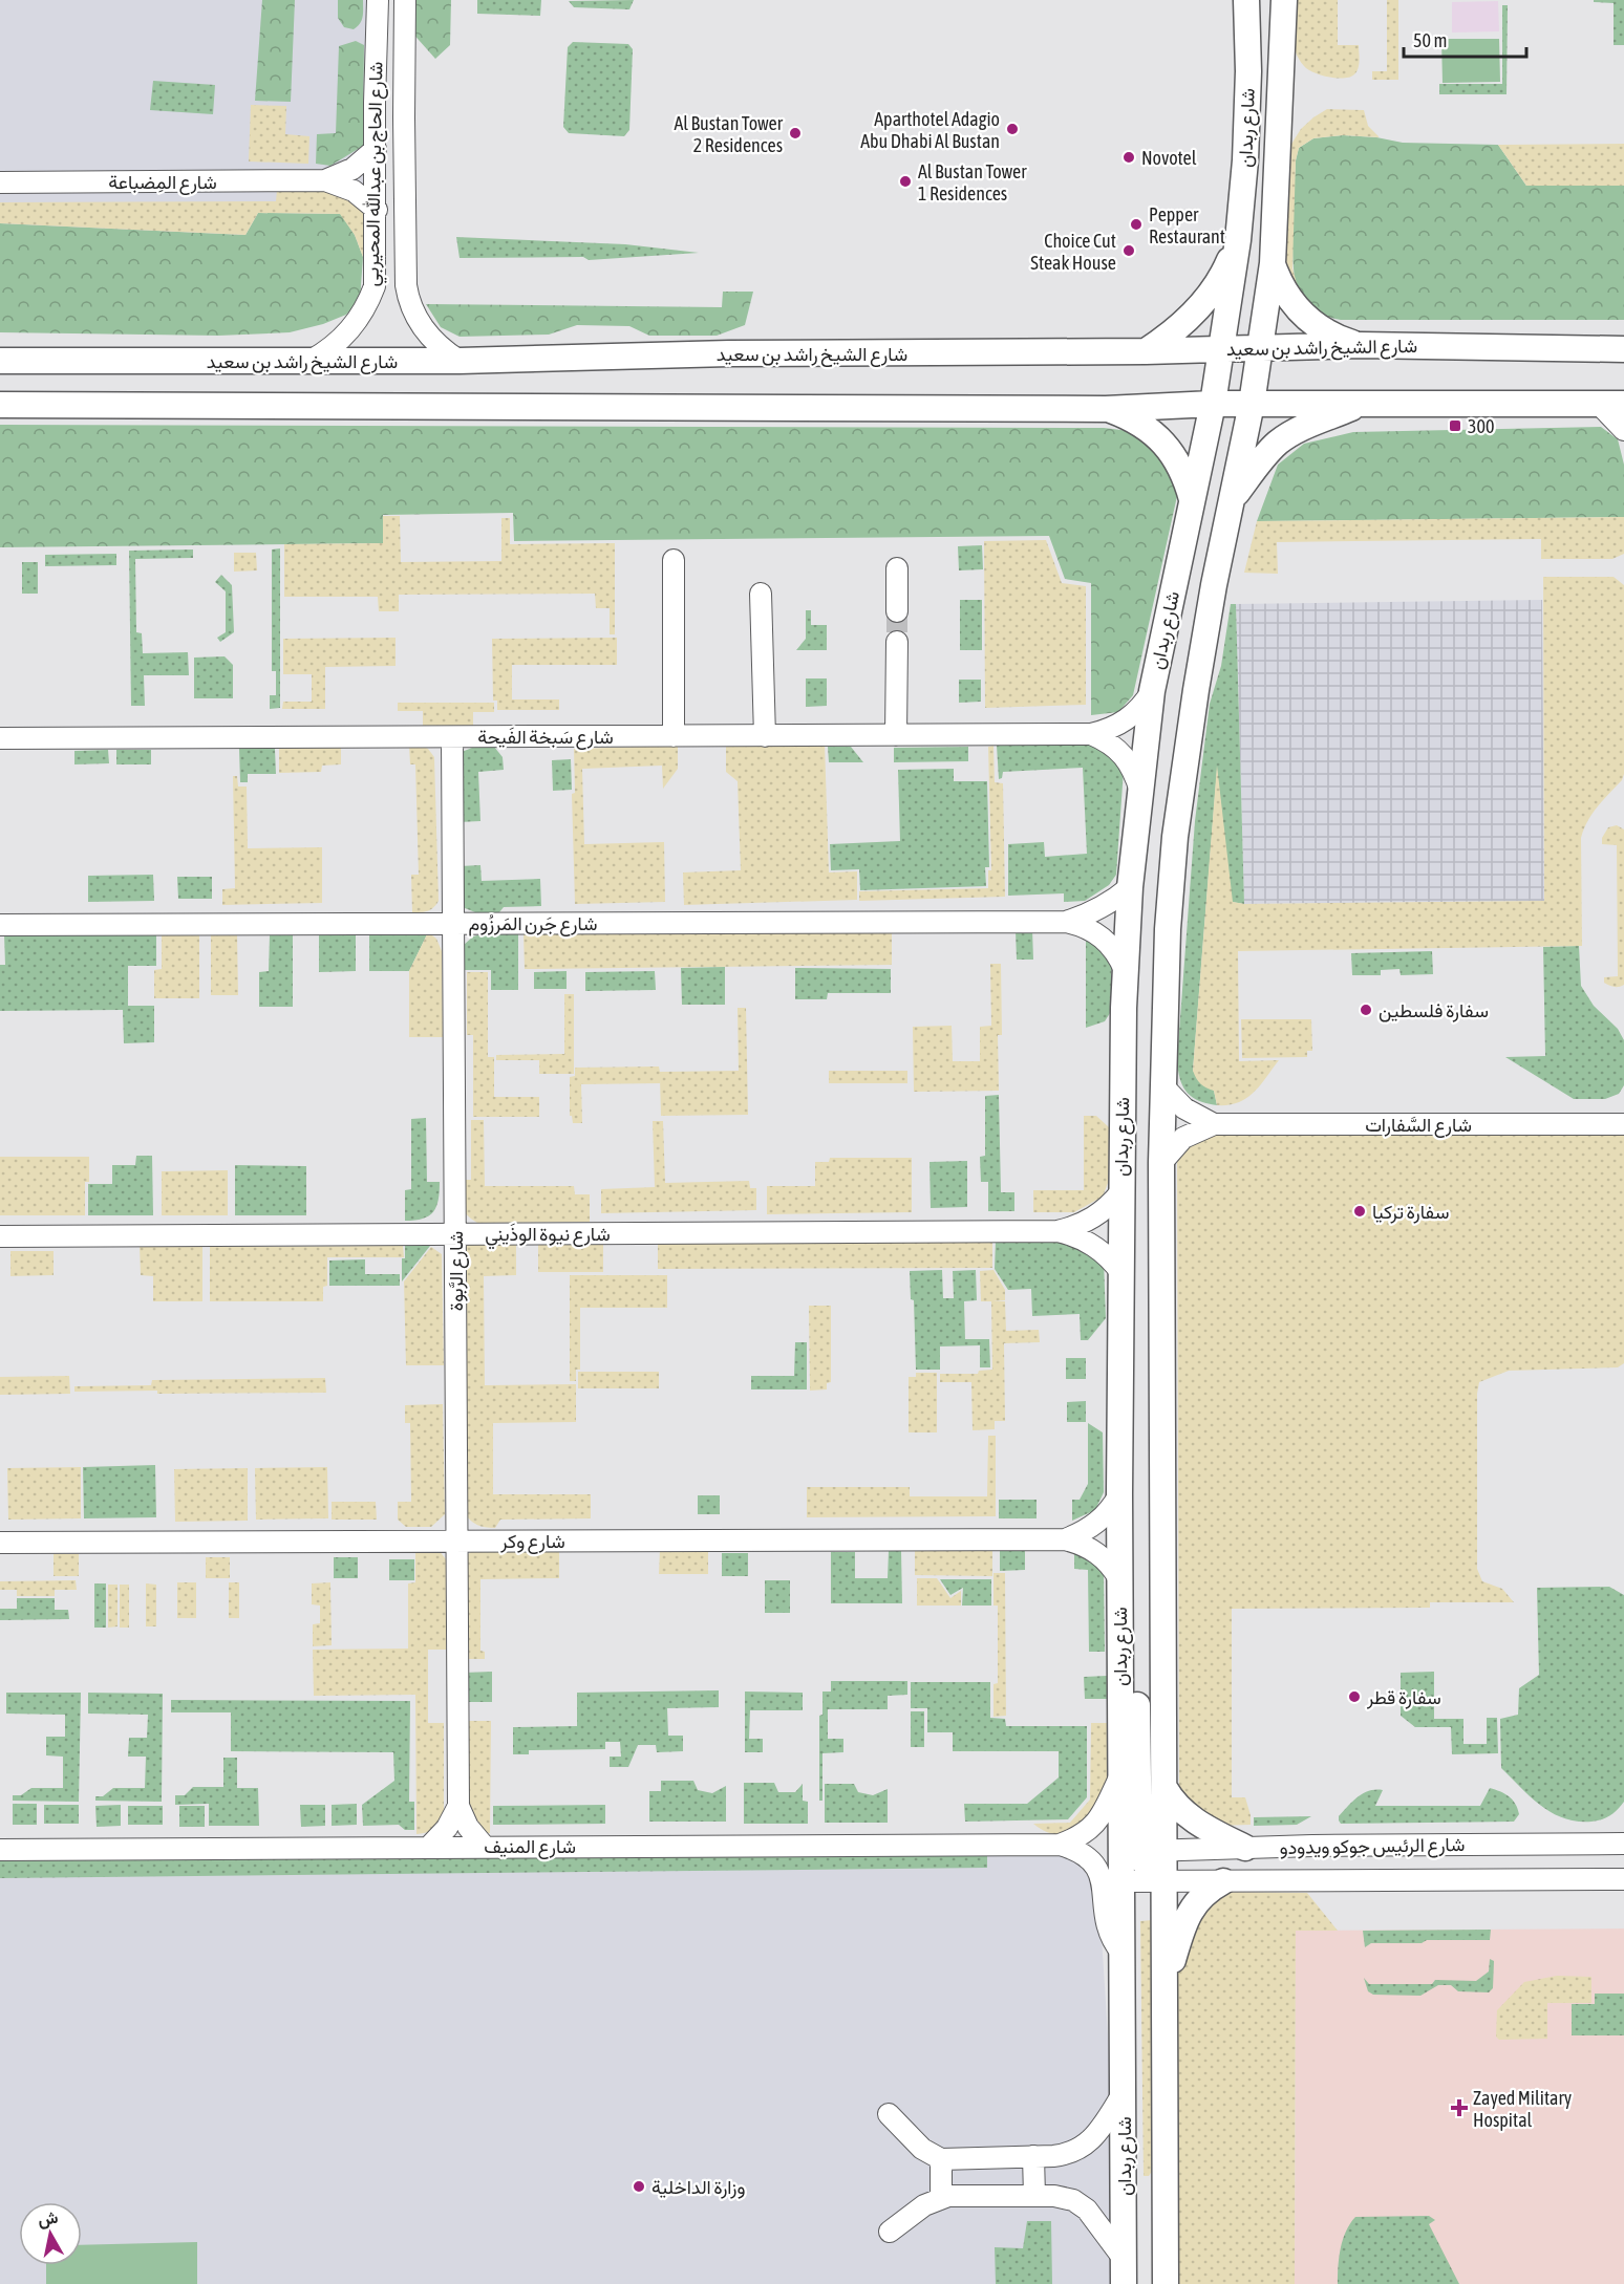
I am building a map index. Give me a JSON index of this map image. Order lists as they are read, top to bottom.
{
  "streets": {
    "main road": ["شارع ربدان", "شارع الشيخ راشد بن سعيد"],
    "street": [
      "شارع الحاج بن عبدالله المحيربي",
      "شارع المِضباعة",
      "شارع سَبخة الفَيحة",
      "شارع جَرن المَرزُوم",
      "شارع السَّفارات",
      "شارع نيوة الوذَيني",
      "شارع الرَّبوة",
      "شارع وكر",
      "شارع المنيف",
      "شارع الرئيس جوكو ويدودو"
    ]
  },
  "crossings": [
    ["شارع ربدان", "شارع الشيخ راشد بن سعيد"],
    ["شارع ربدان", "شارع سَبخة الفَيحة"],
    ["شارع ربدان", "شارع جَرن المَرزُوم"],
    ["شارع ربدان", "شارع السَّفارات"],
    ["شارع ربدان", "شارع نيوة الوذَيني"],
    ["شارع ربدان", "شارع وكر"],
    ["شارع ربدان", "شارع المنيف"],
    ["شارع ربدان", "شارع الرئيس جوكو ويدودو"],
    ["شارع الحاج بن عبدالله المحيربي", "شارع المِضباعة"],
    ["شارع الحاج بن عبدالله المحيربي", "شارع الشيخ راشد بن سعيد"],
    ["شارع سَبخة الفَيحة", "شارع الرَّبوة"],
    ["شارع جَرن المَرزُوم", "شارع الرَّبوة"],
    ["شارع نيوة الوذَيني", "شارع الرَّبوة"],
    ["شارع الرَّبوة", "شارع وكر"],
    ["شارع الرَّبوة", "شارع المنيف"]
  ],
  "places": {
    "other": [
      "Aparthotel Adagio Abu Dhabi Al Bustan",
      "Al Bustan Tower 2 Residences",
      "Novotel",
      "Al Bustan Tower 1 Residences",
      "Pepper Restaurant",
      "Choice Cut Steak House",
      "سفارة فلسطين",
      "سفارة تركيا",
      "سفارة قطر",
      "وزارة الداخلية"
    ],
    "transit": ["300"],
    "health": ["Zayed Military Hospital"]
  },
  "scale_bar": "50 m",
  "north": "top"
}
